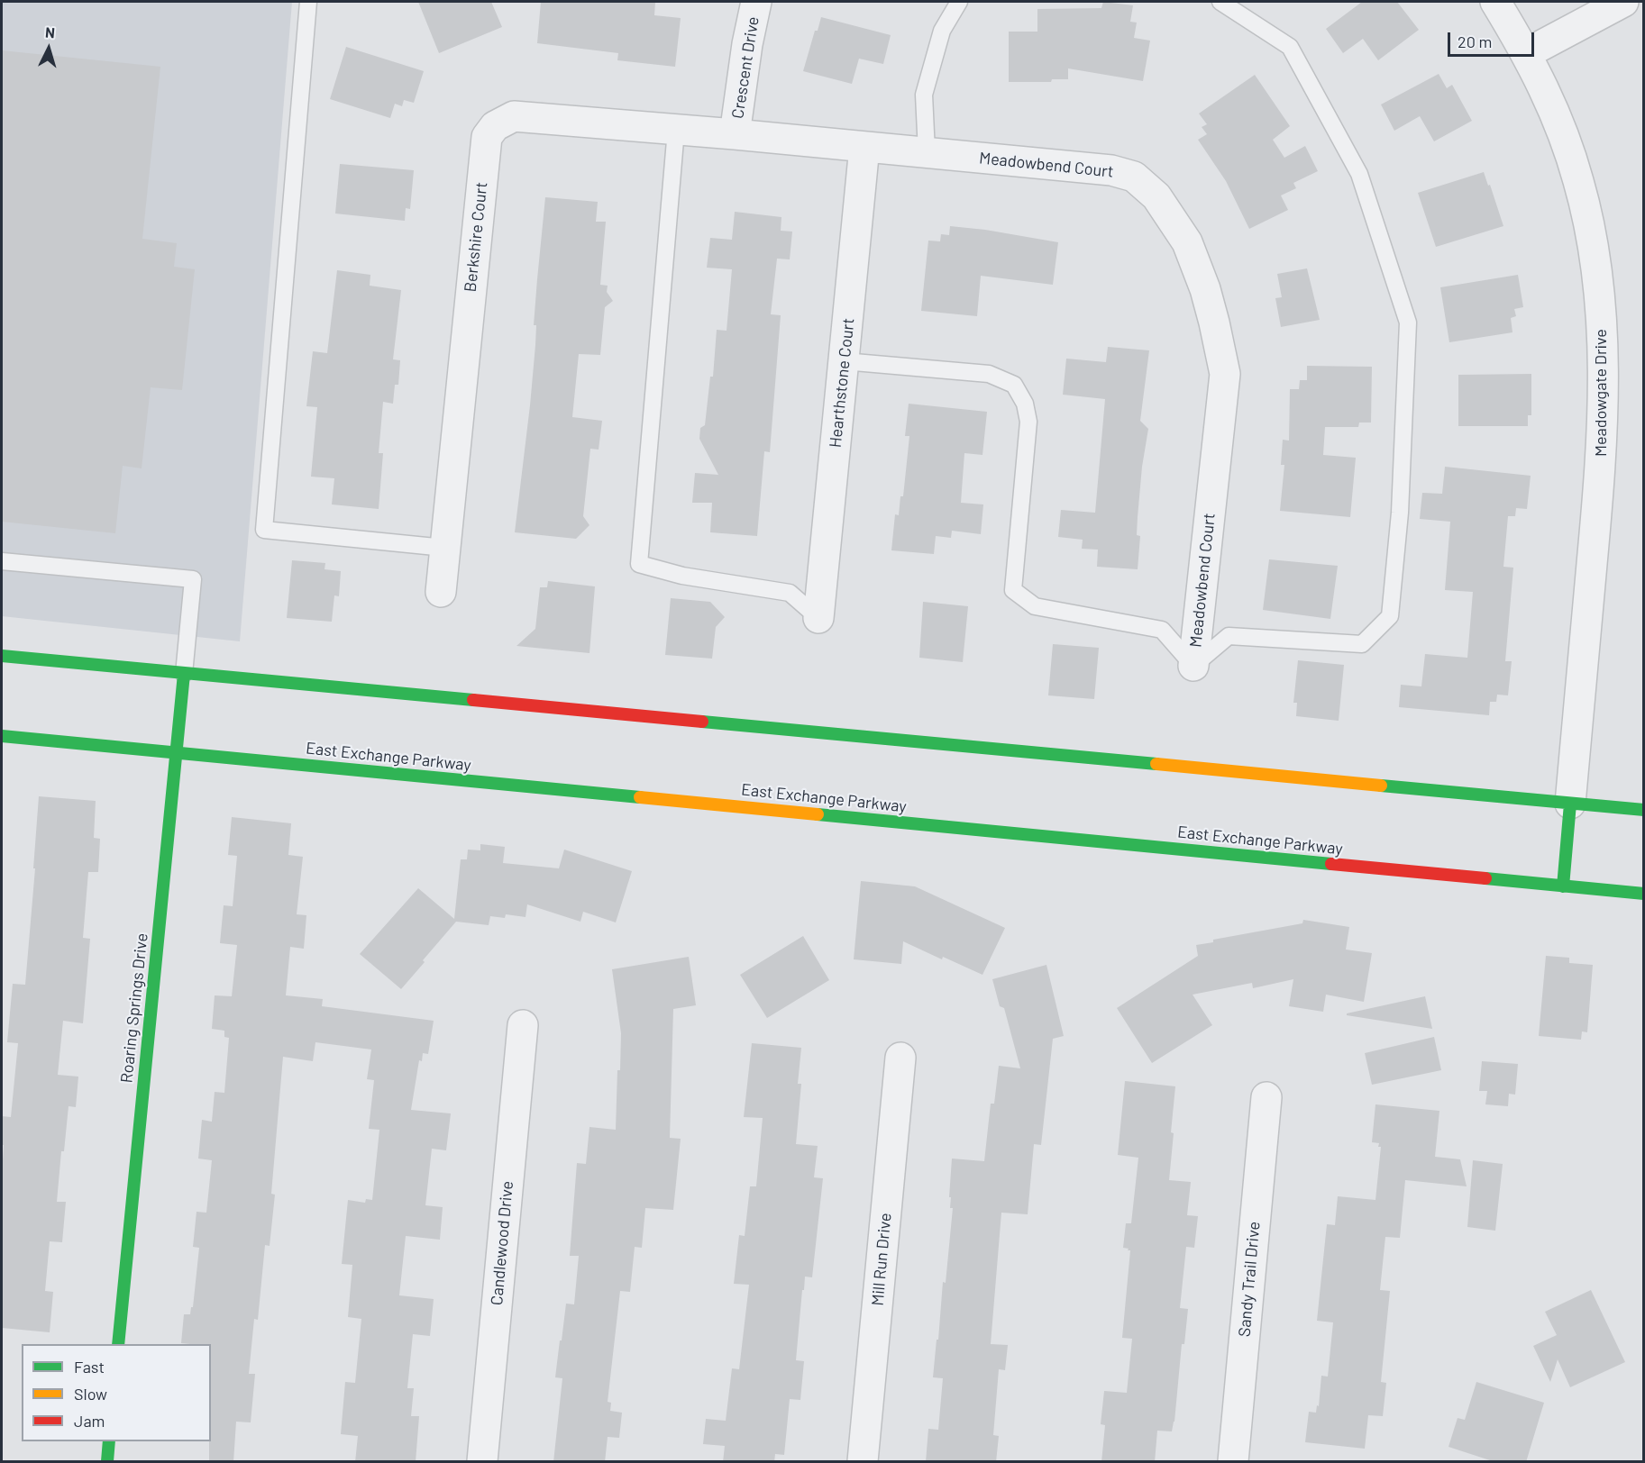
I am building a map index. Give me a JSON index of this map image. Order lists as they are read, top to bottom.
{
  "streets": {
    "main road": ["East Exchange Parkway", "Roaring Springs Drive"],
    "street": [
      "Crescent Drive",
      "Meadowbend Court",
      "Berkshire Court",
      "Hearthstone Court",
      "Meadowgate Drive",
      "Candlewood Drive",
      "Mill Run Drive",
      "Sandy Trail Drive"
    ]
  },
  "crossings": [
    ["Crescent Drive", "Meadowbend Court"],
    ["Crescent Drive", "Berkshire Court"],
    ["Meadowbend Court", "Berkshire Court"],
    ["Meadowbend Court", "Hearthstone Court"],
    ["East Exchange Parkway", "Roaring Springs Drive"]
  ],
  "legend": ["Fast", "Slow", "Jam"],
  "scale_bar": "20 m",
  "north": "top"
}
